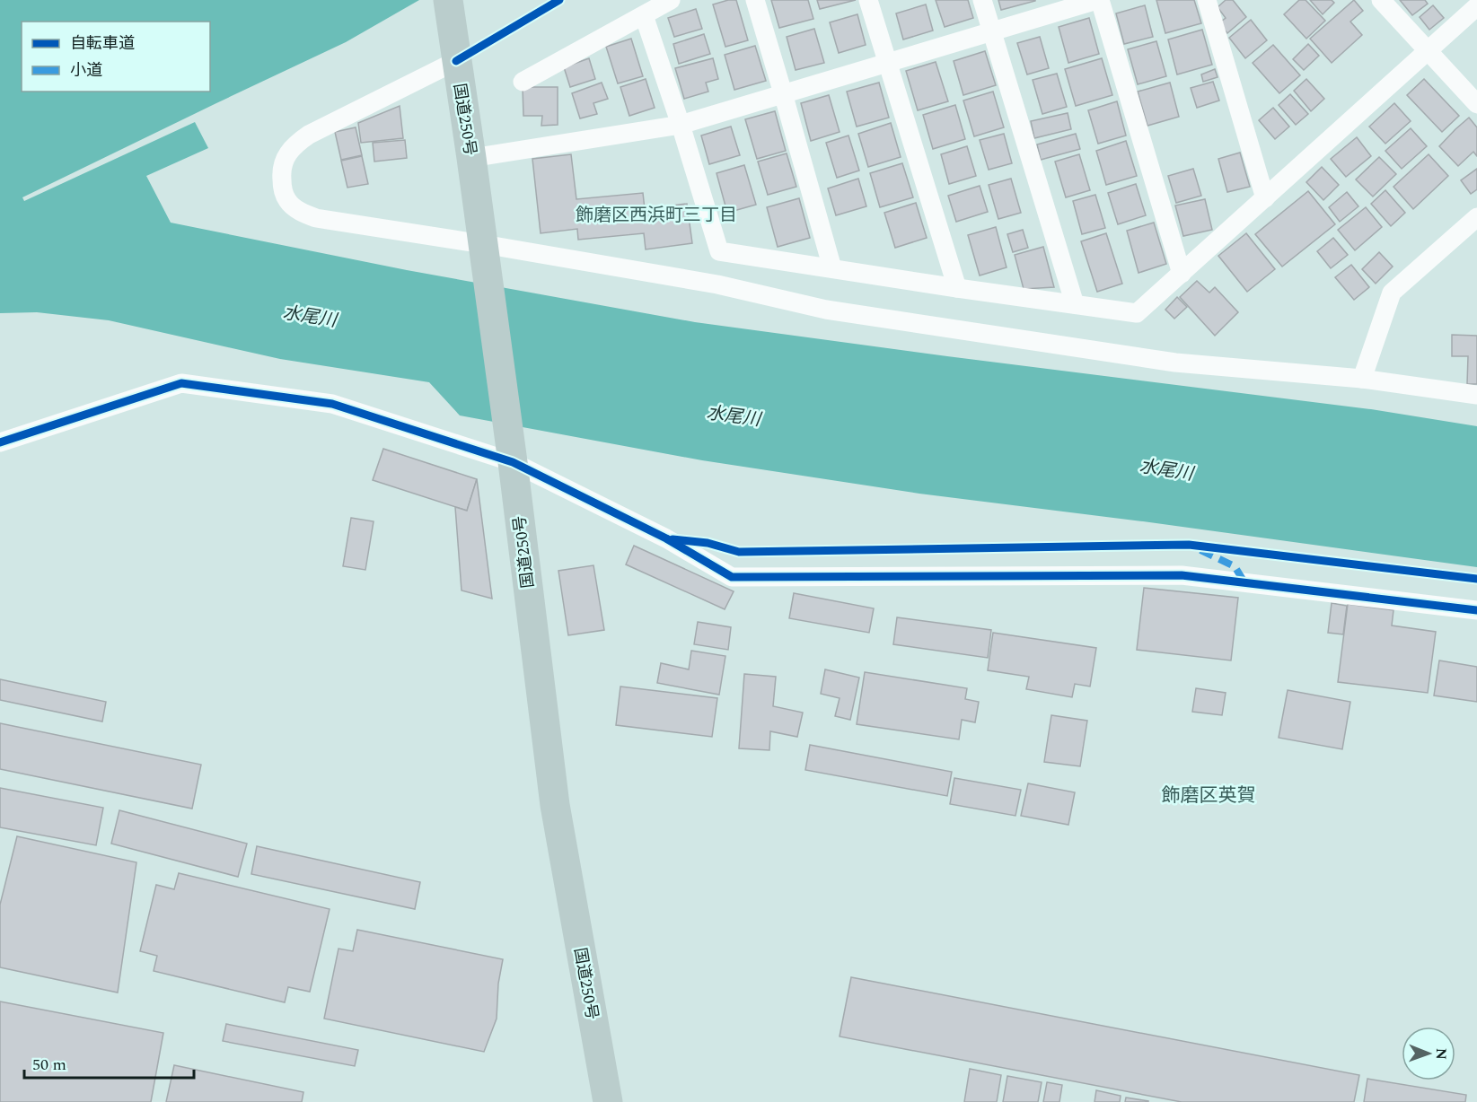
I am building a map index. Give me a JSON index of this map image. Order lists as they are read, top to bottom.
{
  "streets": {
    "highway": ["国道250号"]
  },
  "districts": ["飾磨区西浜町三丁目", "飾磨区英賀"],
  "water": ["水尾川"],
  "legend": ["自転車道", "小道"],
  "scale_bar": "50 m",
  "north": "right"
}
